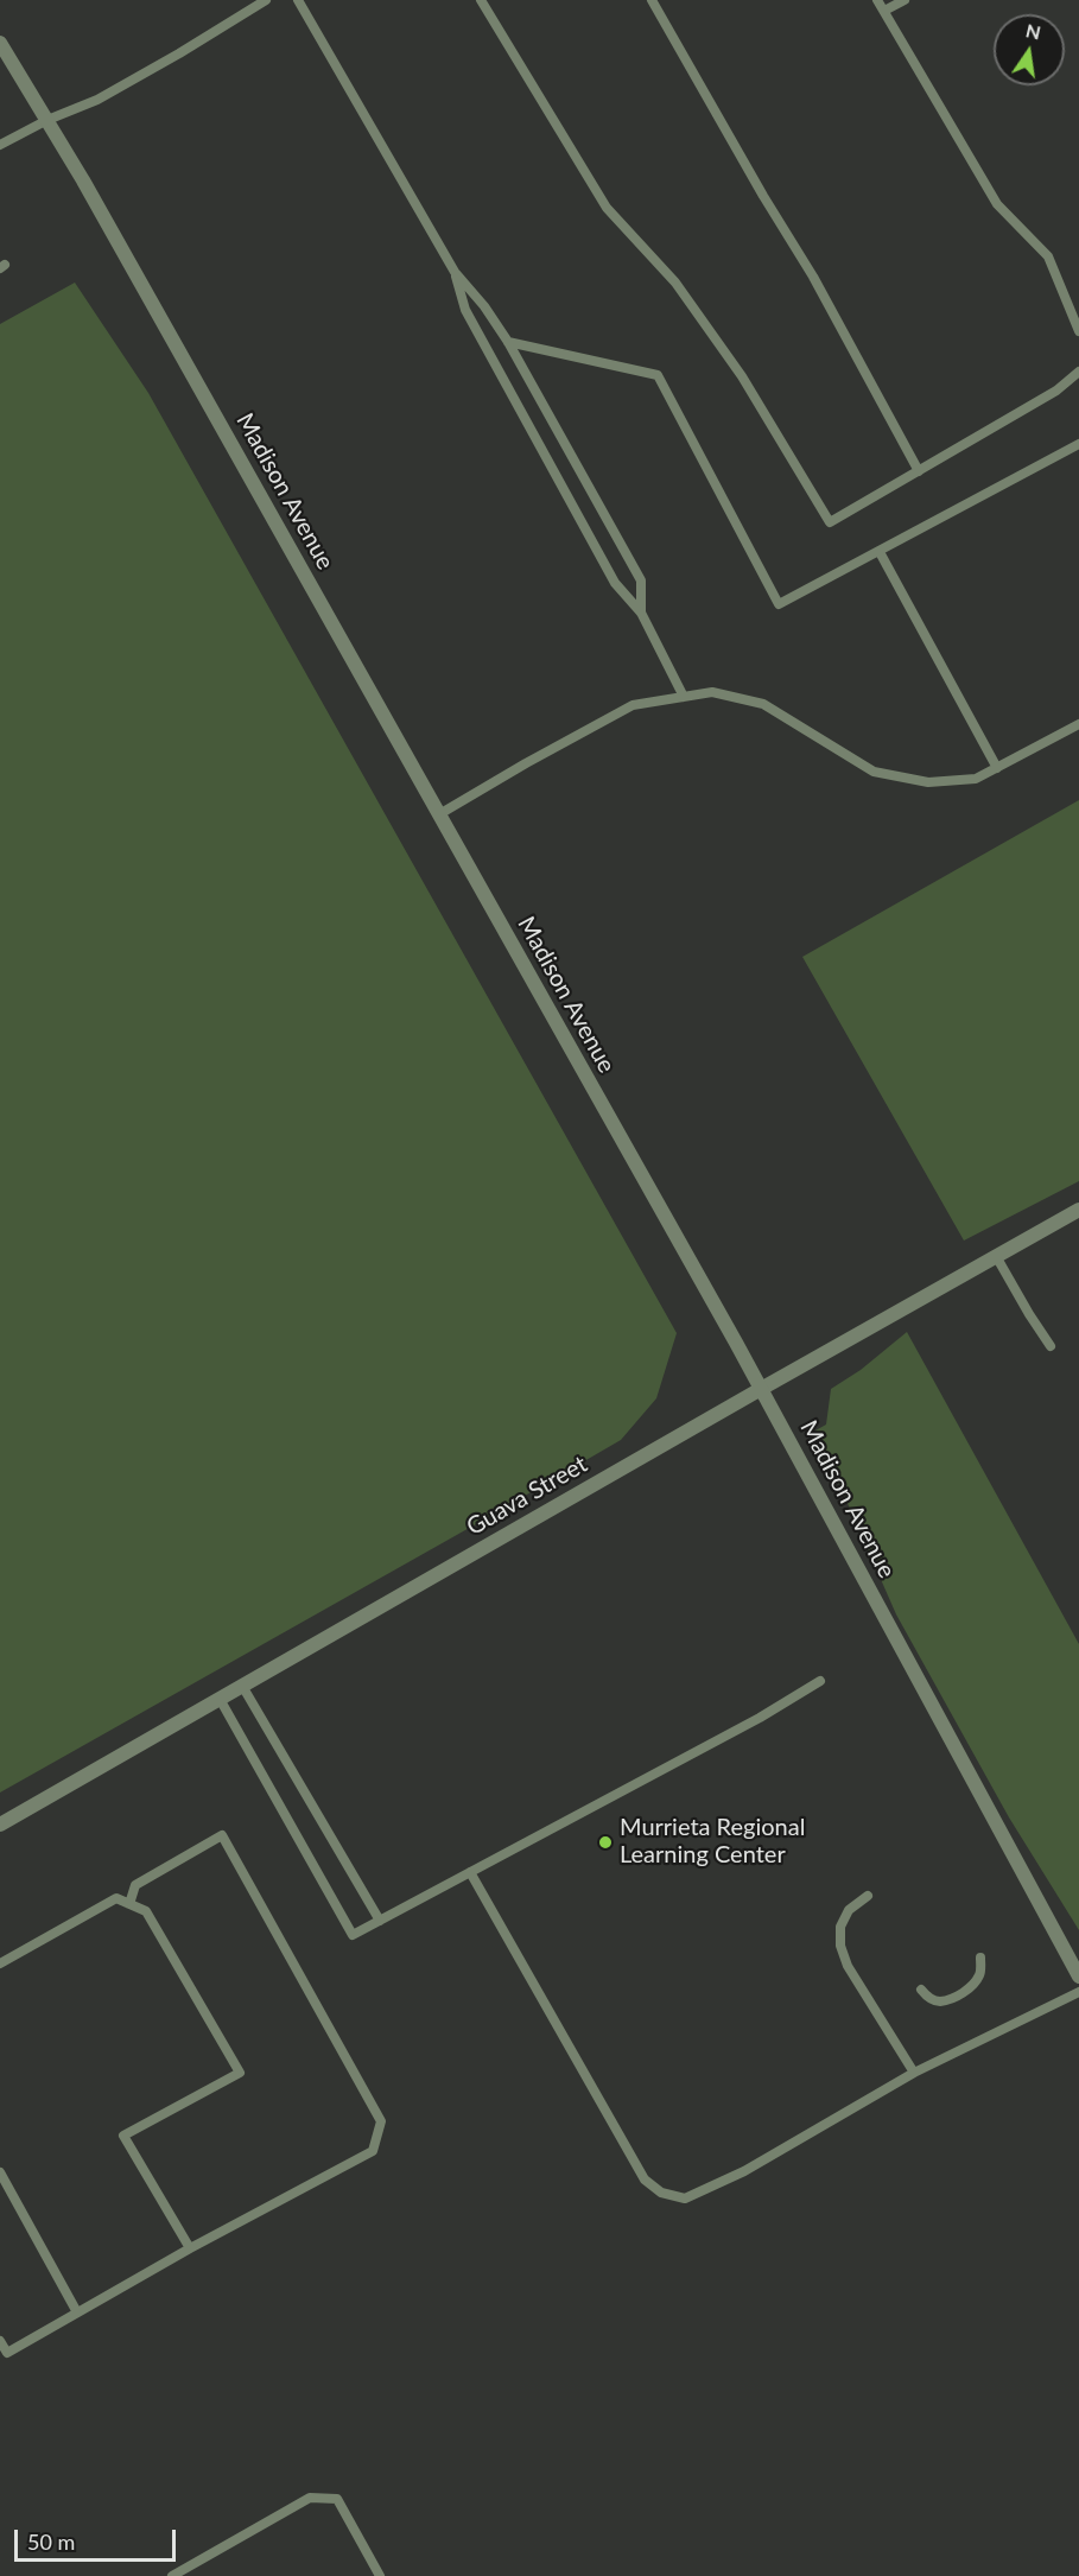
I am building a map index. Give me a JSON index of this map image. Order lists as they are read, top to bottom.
{
  "streets": {
    "street": ["Madison Avenue", "Guava Street"]
  },
  "crossings": [
    ["Madison Avenue", "Guava Street"]
  ],
  "places": ["Murrieta Regional Learning Center"],
  "scale_bar": "50 m",
  "north": "top"
}
